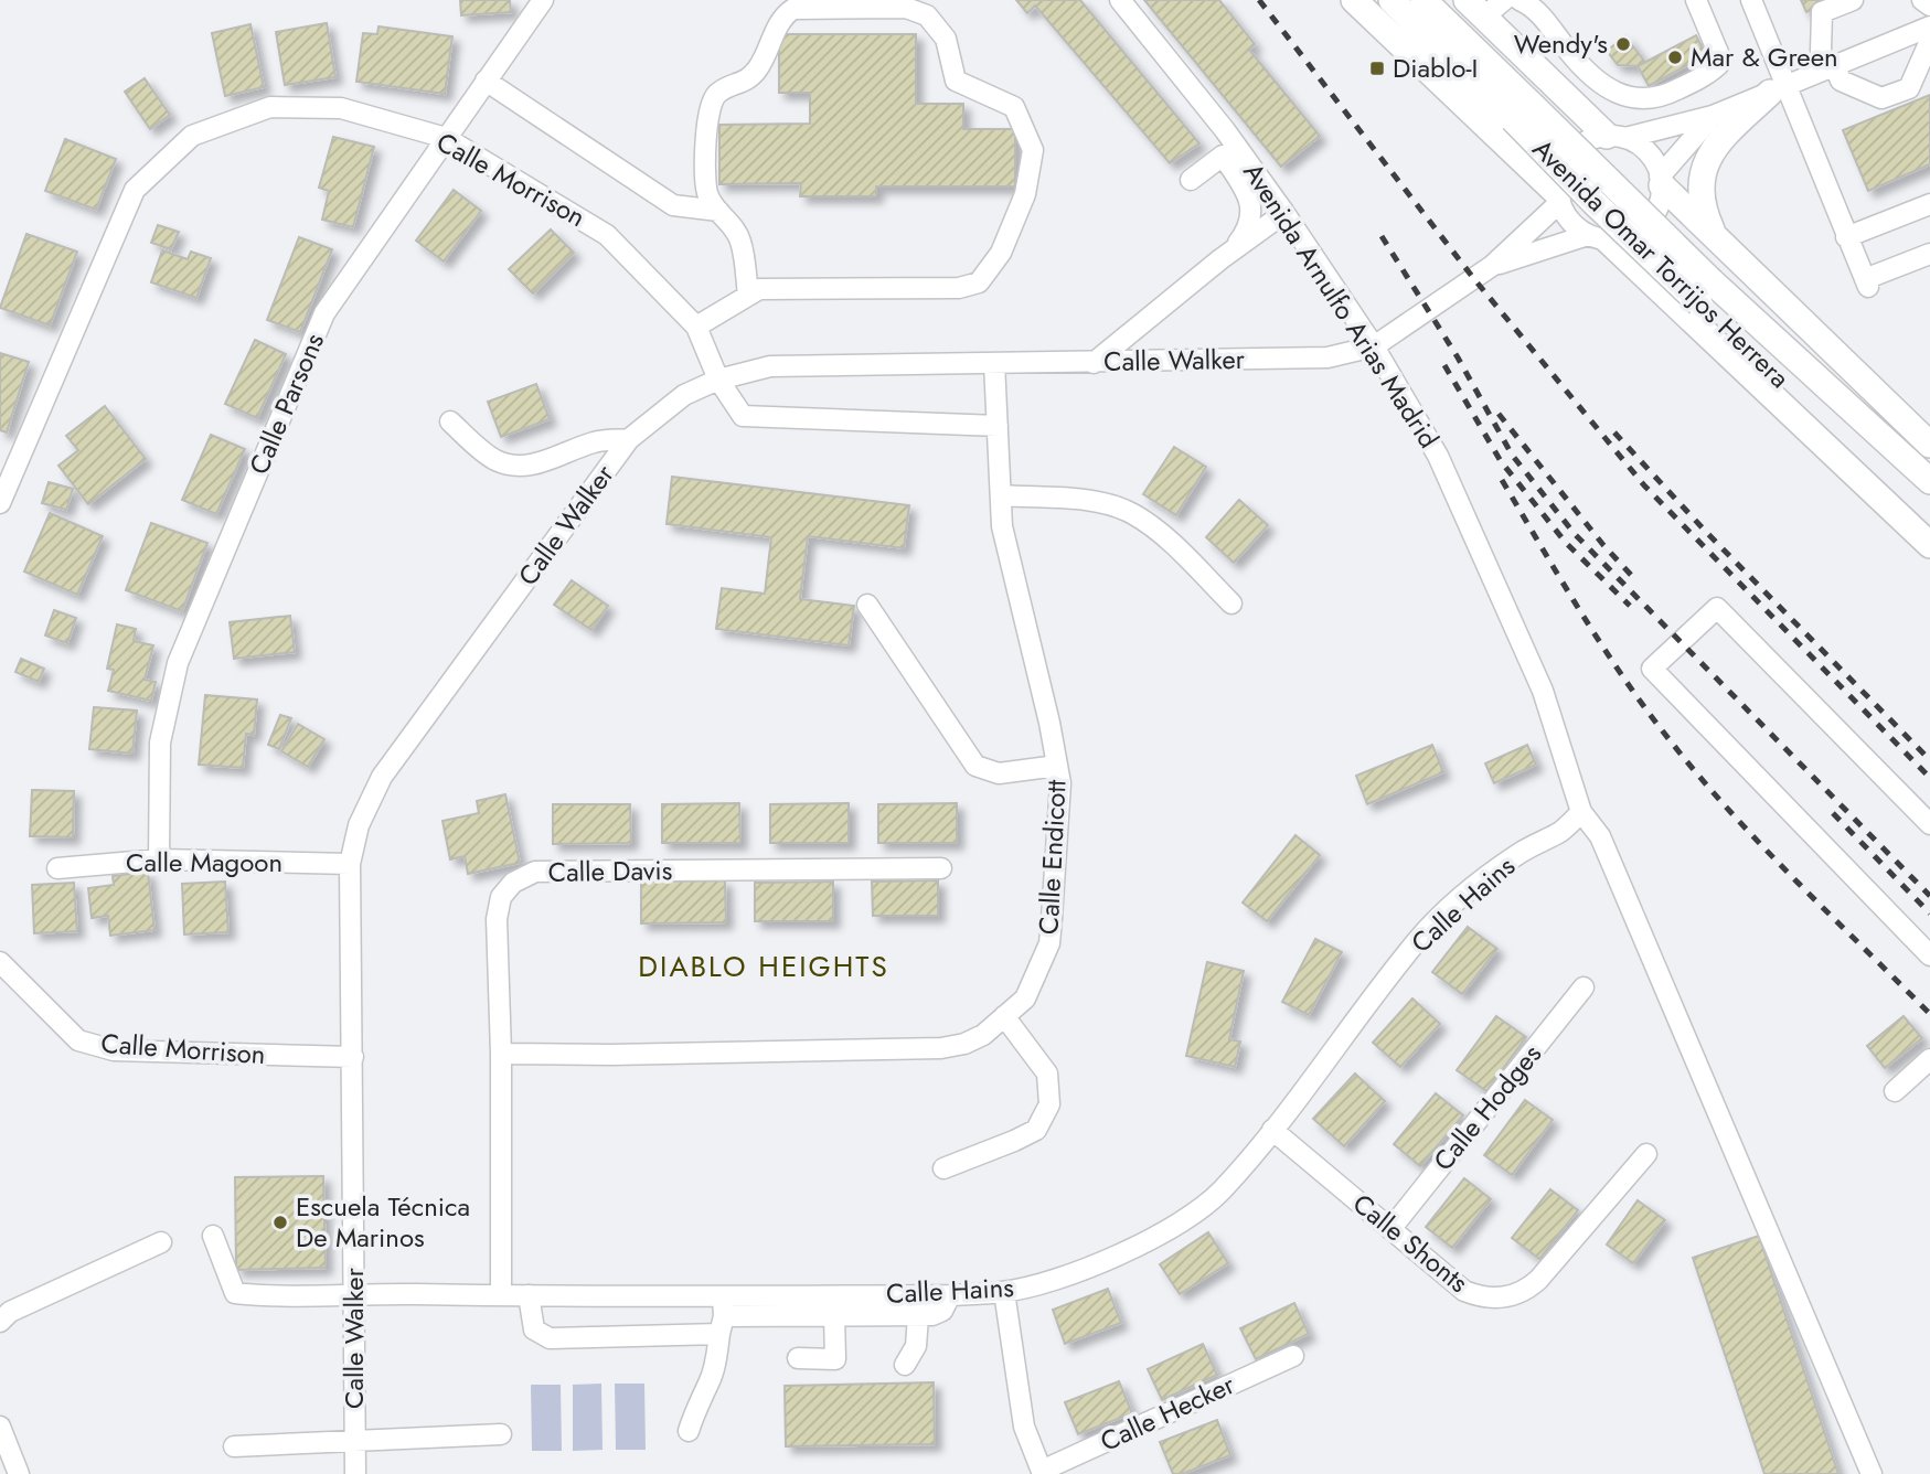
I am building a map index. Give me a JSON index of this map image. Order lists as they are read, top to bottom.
{
  "streets": {
    "main road": ["Avenida Omar Torrijos Herrera"],
    "street": [
      "Calle Morrison",
      "Avenida Arnulfo Arias Madrid",
      "Calle Walker",
      "Calle Parsons",
      "Calle Endicott",
      "Calle Magoon",
      "Calle Davis",
      "Calle Hains",
      "Calle Hodges",
      "Calle Shonts",
      "Calle Hecker"
    ]
  },
  "crossings": [
    ["Calle Morrison", "Calle Walker"],
    ["Calle Morrison", "Calle Parsons"],
    ["Calle Morrison", "Calle Endicott"],
    ["Avenida Arnulfo Arias Madrid", "Calle Walker"],
    ["Avenida Arnulfo Arias Madrid", "Calle Hains"],
    ["Calle Walker", "Calle Endicott"],
    ["Calle Walker", "Calle Magoon"],
    ["Calle Walker", "Calle Hains"],
    ["Calle Parsons", "Calle Magoon"],
    ["Calle Endicott", "Calle Davis"],
    ["Calle Davis", "Calle Hains"],
    ["Calle Hains", "Calle Shonts"],
    ["Calle Hodges", "Calle Shonts"]
  ],
  "districts": ["DIABLO HEIGHTS"],
  "places": {
    "other": ["Wendy's", "Mar & Green", "Escuela Técnica De Marinos"],
    "transit": ["Diablo-I"]
  }
}
